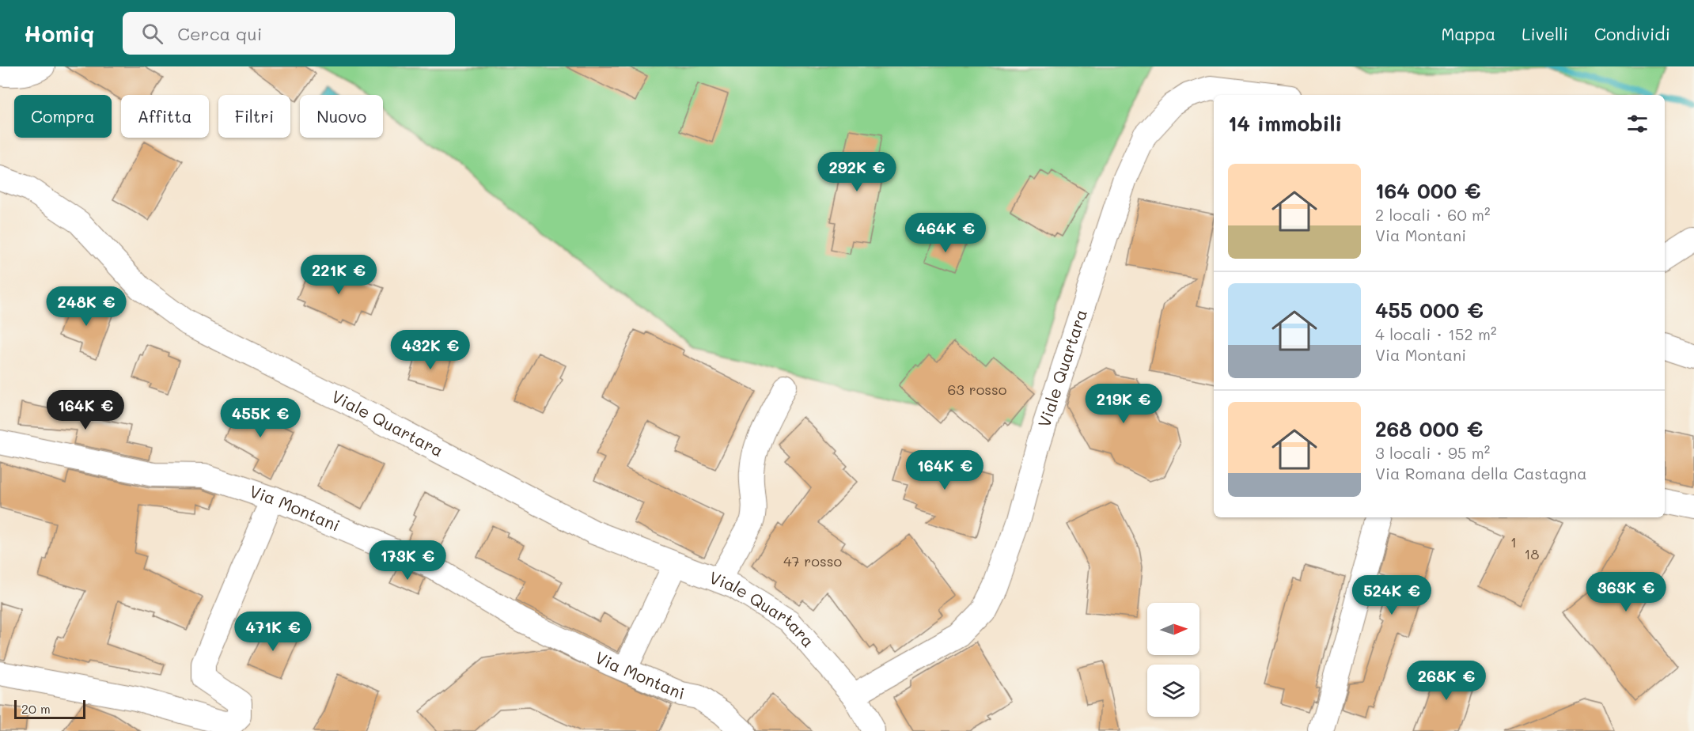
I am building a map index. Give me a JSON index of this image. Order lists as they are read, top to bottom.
{
  "streets": {
    "street": ["Viale Quartara", "Via Montani"]
  },
  "house_numbers": [
    "63 rosso",
    "1",
    "18",
    "47 rosso"
  ],
  "scale_bar": "20 m",
  "north": "right",
  "page": {
    "header": "Homiq",
    "search": "Cerca qui",
    "nav": ["Mappa", "Livelli", "Condividi"],
    "chip": [
      "Compra",
      "Affitta",
      "Filtri",
      "Nuovo"
    ],
    "heading": "14 immobili",
    "price": [
      "292K €",
      "464K €",
      "221K €",
      "248K €",
      "432K €",
      "219K €",
      "164K €",
      "455K €",
      "164K €",
      "173K €",
      "363K €",
      "524K €",
      "471K €",
      "268K €"
    ],
    "list": [
      {
        "name": "164 000 €",
        "note": "2 locali · 60 m² · Via Montani"
      },
      {
        "name": "455 000 €",
        "note": "4 locali · 152 m² · Via Montani"
      },
      {
        "name": "268 000 €",
        "note": "3 locali · 95 m² · Via Romana della Castagna"
      }
    ],
    "scale": "20 m"
  }
}
